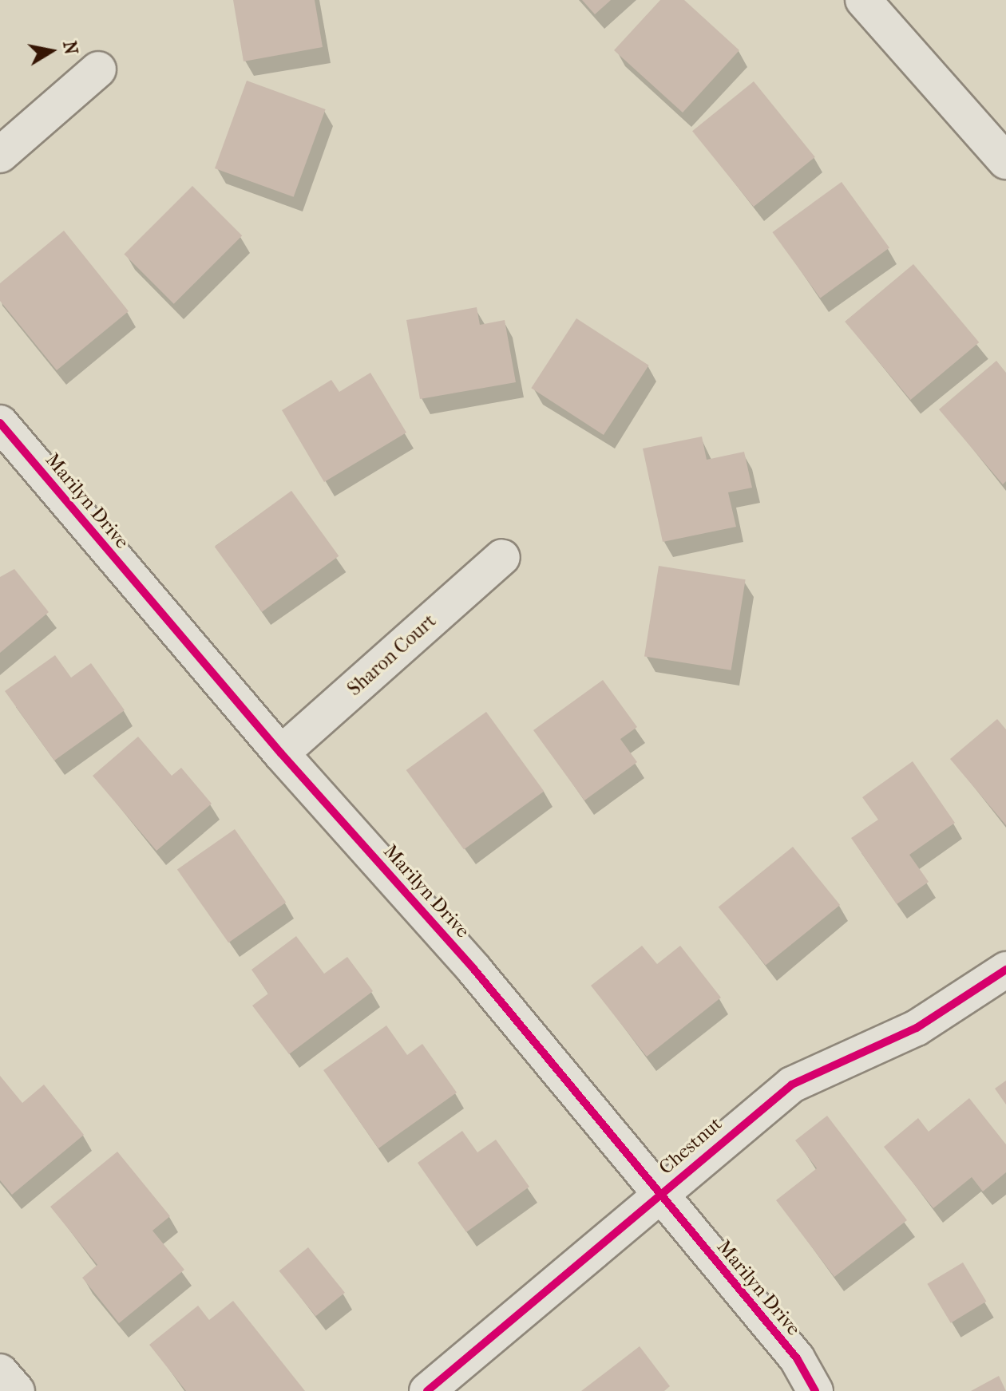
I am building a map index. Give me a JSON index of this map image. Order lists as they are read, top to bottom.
{
  "streets": {
    "street": ["Marilyn Drive", "Sharon Court", "Chestnut"]
  },
  "crossings": [
    ["Marilyn Drive", "Sharon Court"],
    ["Marilyn Drive", "Chestnut"]
  ],
  "north": "right"
}
